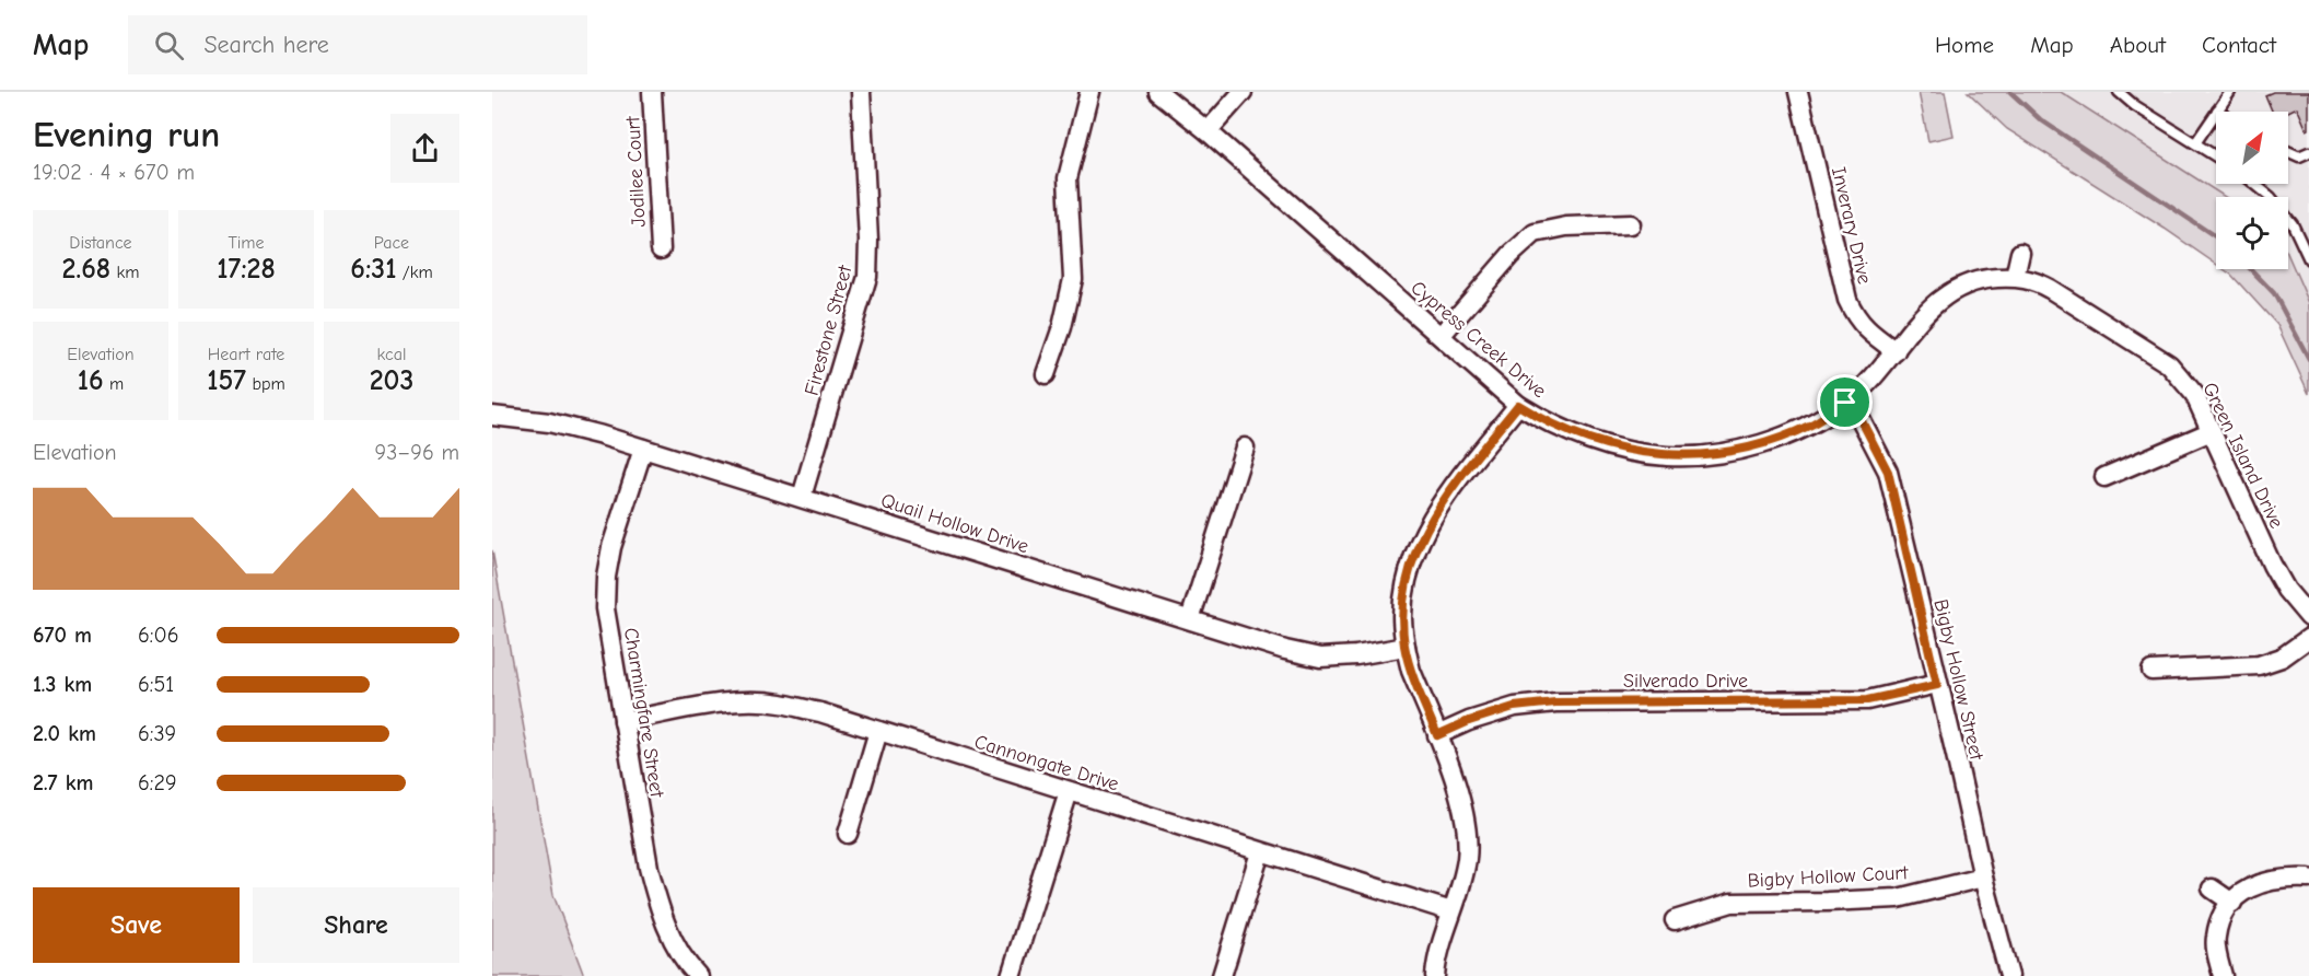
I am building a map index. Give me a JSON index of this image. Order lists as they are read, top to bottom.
{
  "streets": {
    "street": [
      "Jodilee Court",
      "Inverary Drive",
      "Firestone Street",
      "Cypress Creek Drive",
      "Green Island Drive",
      "Quail Hollow Drive",
      "Bigby Hollow Street",
      "Silverado Drive",
      "Charmingfare Street",
      "Cannongate Drive",
      "Bigby Hollow Court"
    ]
  },
  "crossings": [
    ["Inverary Drive", "Cypress Creek Drive"],
    ["Firestone Street", "Quail Hollow Drive"],
    ["Cypress Creek Drive", "Green Island Drive"],
    ["Cypress Creek Drive", "Bigby Hollow Street"],
    ["Quail Hollow Drive", "Charmingfare Street"],
    ["Bigby Hollow Street", "Silverado Drive"],
    ["Bigby Hollow Street", "Bigby Hollow Court"],
    ["Charmingfare Street", "Cannongate Drive"]
  ],
  "north": "top right",
  "page": {
    "header": "Map",
    "search": "Search here",
    "nav": [
      "Home",
      "Map",
      "About",
      "Contact"
    ],
    "heading": ["Evening run", "19:02 · 4 × 670 m"],
    "stats": [
      ["Distance", "2.68 km"],
      ["Time", "17:28"],
      ["Pace", "6:31 /km"],
      ["Elevation", "16 m"],
      ["Heart rate", "157 bpm"],
      ["kcal", "203"]
    ],
    "chart": ["Elevation", "93–96 m"],
    "list": [
      {
        "name": "670 m",
        "note": "6:06"
      },
      {
        "name": "1.3 km",
        "note": "6:51"
      },
      {
        "name": "2.0 km",
        "note": "6:39"
      },
      {
        "name": "2.7 km",
        "note": "6:29"
      }
    ],
    "buttons": ["Save", "Share"]
  }
}
